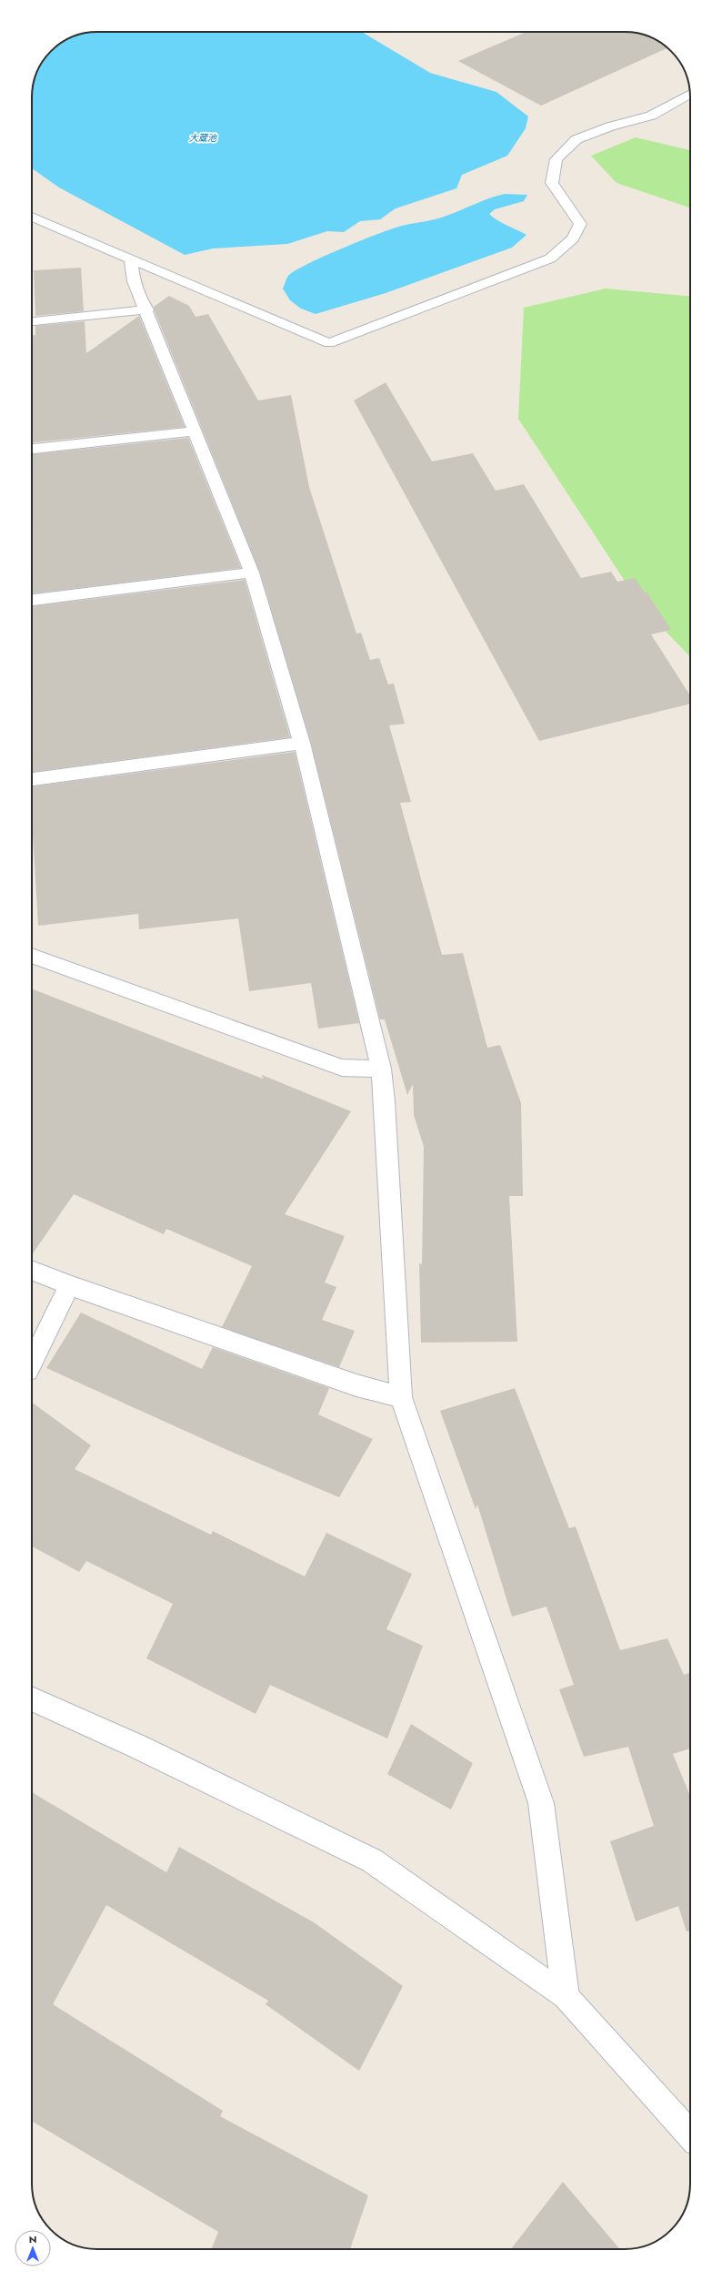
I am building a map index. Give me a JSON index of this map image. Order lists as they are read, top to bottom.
{
  "water": ["大蔵池"],
  "north": "top"
}
